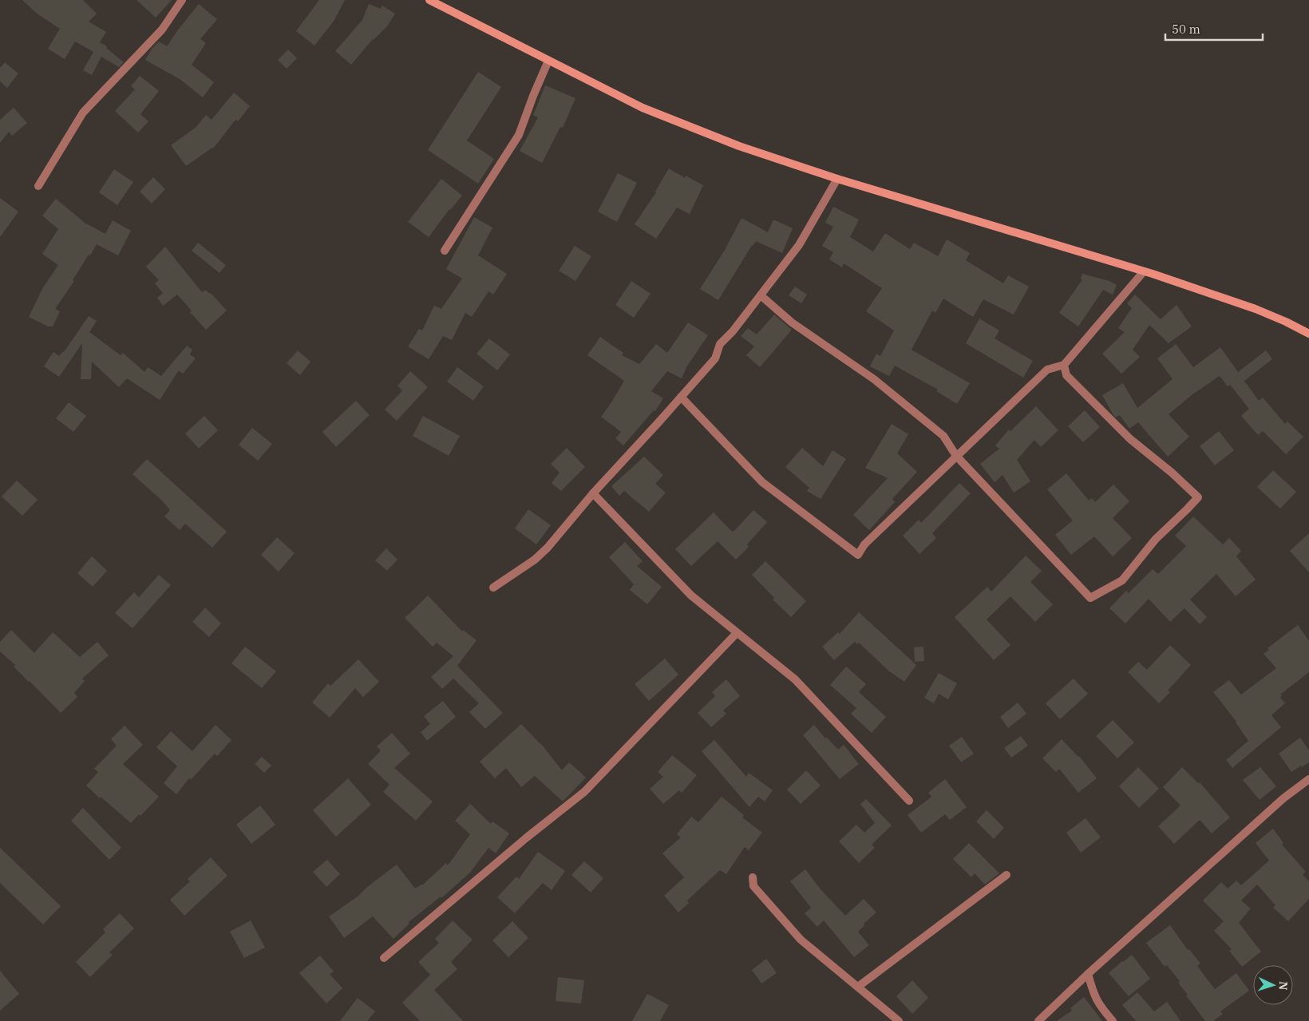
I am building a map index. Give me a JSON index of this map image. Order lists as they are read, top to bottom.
{
  "scale_bar": "50 m",
  "north": "right"
}
